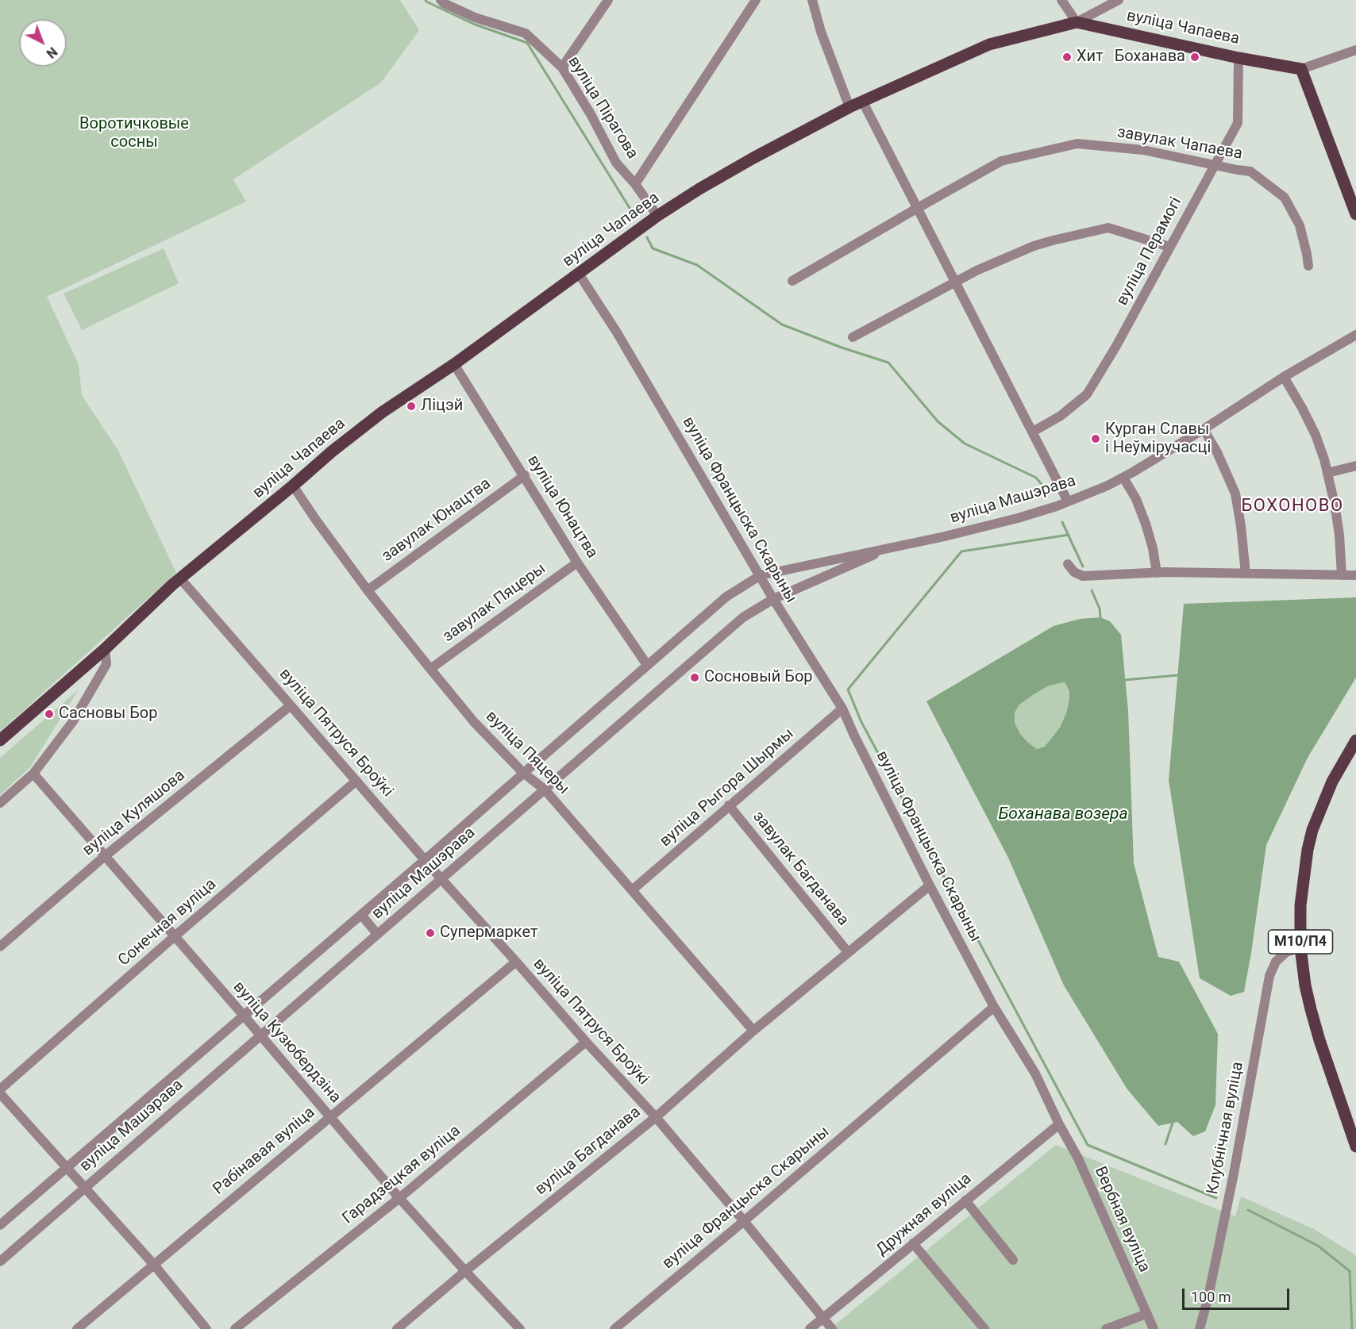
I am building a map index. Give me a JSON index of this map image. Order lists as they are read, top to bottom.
{
  "streets": {
    "main road": ["вуліца Чапаева", "М10/П4"],
    "street": [
      "вуліца Пірагова",
      "завулак Чапаева",
      "вуліца Перамогі",
      "вуліца Машэрава",
      "вуліца Юнацтва",
      "вуліца Францыска Скарыны",
      "завулак Юнацтва",
      "завулак Пяцеры",
      "вуліца Пятруся Броўкі",
      "вуліца Пяцеры",
      "вуліца Рыгора Шырмы",
      "вуліца Куляшова",
      "завулак Багданава",
      "Сонечная вуліца",
      "вуліца Кузюбердзіна",
      "Клубнічная вуліца",
      "Рабінавая вуліца",
      "вуліца Багданава",
      "Гарадзецкая вуліца",
      "Дружная вуліца",
      "Вербная вуліца"
    ]
  },
  "crossings": [
    ["вуліца Чапаева", "вуліца Пірагова"],
    ["вуліца Чапаева", "вуліца Перамогі"],
    ["вуліца Чапаева", "вуліца Юнацтва"],
    ["вуліца Чапаева", "вуліца Францыска Скарыны"],
    ["вуліца Чапаева", "вуліца Пятруся Броўкі"],
    ["вуліца Чапаева", "вуліца Пяцеры"],
    ["завулак Чапаева", "вуліца Перамогі"],
    ["вуліца Машэрава", "вуліца Юнацтва"],
    ["вуліца Машэрава", "вуліца Францыска Скарыны"],
    ["вуліца Машэрава", "вуліца Пятруся Броўкі"],
    ["вуліца Машэрава", "вуліца Пяцеры"],
    ["вуліца Машэрава", "вуліца Кузюбердзіна"],
    ["вуліца Юнацтва", "завулак Юнацтва"],
    ["вуліца Юнацтва", "завулак Пяцеры"],
    ["вуліца Францыска Скарыны", "вуліца Пятруся Броўкі"],
    ["вуліца Францыска Скарыны", "вуліца Рыгора Шырмы"],
    ["вуліца Францыска Скарыны", "вуліца Багданава"],
    ["завулак Юнацтва", "вуліца Пяцеры"],
    ["завулак Пяцеры", "вуліца Пяцеры"],
    ["вуліца Пятруся Броўкі", "вуліца Куляшова"],
    ["вуліца Пятруся Броўкі", "Сонечная вуліца"],
    ["вуліца Пятруся Броўкі", "Рабінавая вуліца"],
    ["вуліца Пятруся Броўкі", "вуліца Багданава"],
    ["вуліца Пятруся Броўкі", "Гарадзецкая вуліца"],
    ["вуліца Пятруся Броўкі", "Дружная вуліца"],
    ["вуліца Пяцеры", "вуліца Рыгора Шырмы"],
    ["вуліца Пяцеры", "вуліца Багданава"],
    ["вуліца Рыгора Шырмы", "завулак Багданава"],
    ["вуліца Куляшова", "вуліца Кузюбердзіна"],
    ["завулак Багданава", "вуліца Багданава"],
    ["Сонечная вуліца", "вуліца Кузюбердзіна"],
    ["М10/П4", "Клубнічная вуліца"],
    ["вуліца Кузюбердзіна", "Рабінавая вуліца"],
    ["вуліца Кузюбердзіна", "вуліца Багданава"],
    ["вуліца Кузюбердзіна", "Гарадзецкая вуліца"],
    ["Дружная вуліца", "Вербная вуліца"]
  ],
  "districts": ["БОХОНОВО"],
  "water": ["Боханава возера"],
  "parks": ["Воротичковые сосны"],
  "places": [
    "Хит",
    "Боханава",
    "Ліцэй",
    "Курган Славы і Неўміручасці",
    "Сосновый Бор",
    "Сасновы Бор",
    "Супермаркет"
  ],
  "scale_bar": "100 m",
  "north": "bottom right"
}
